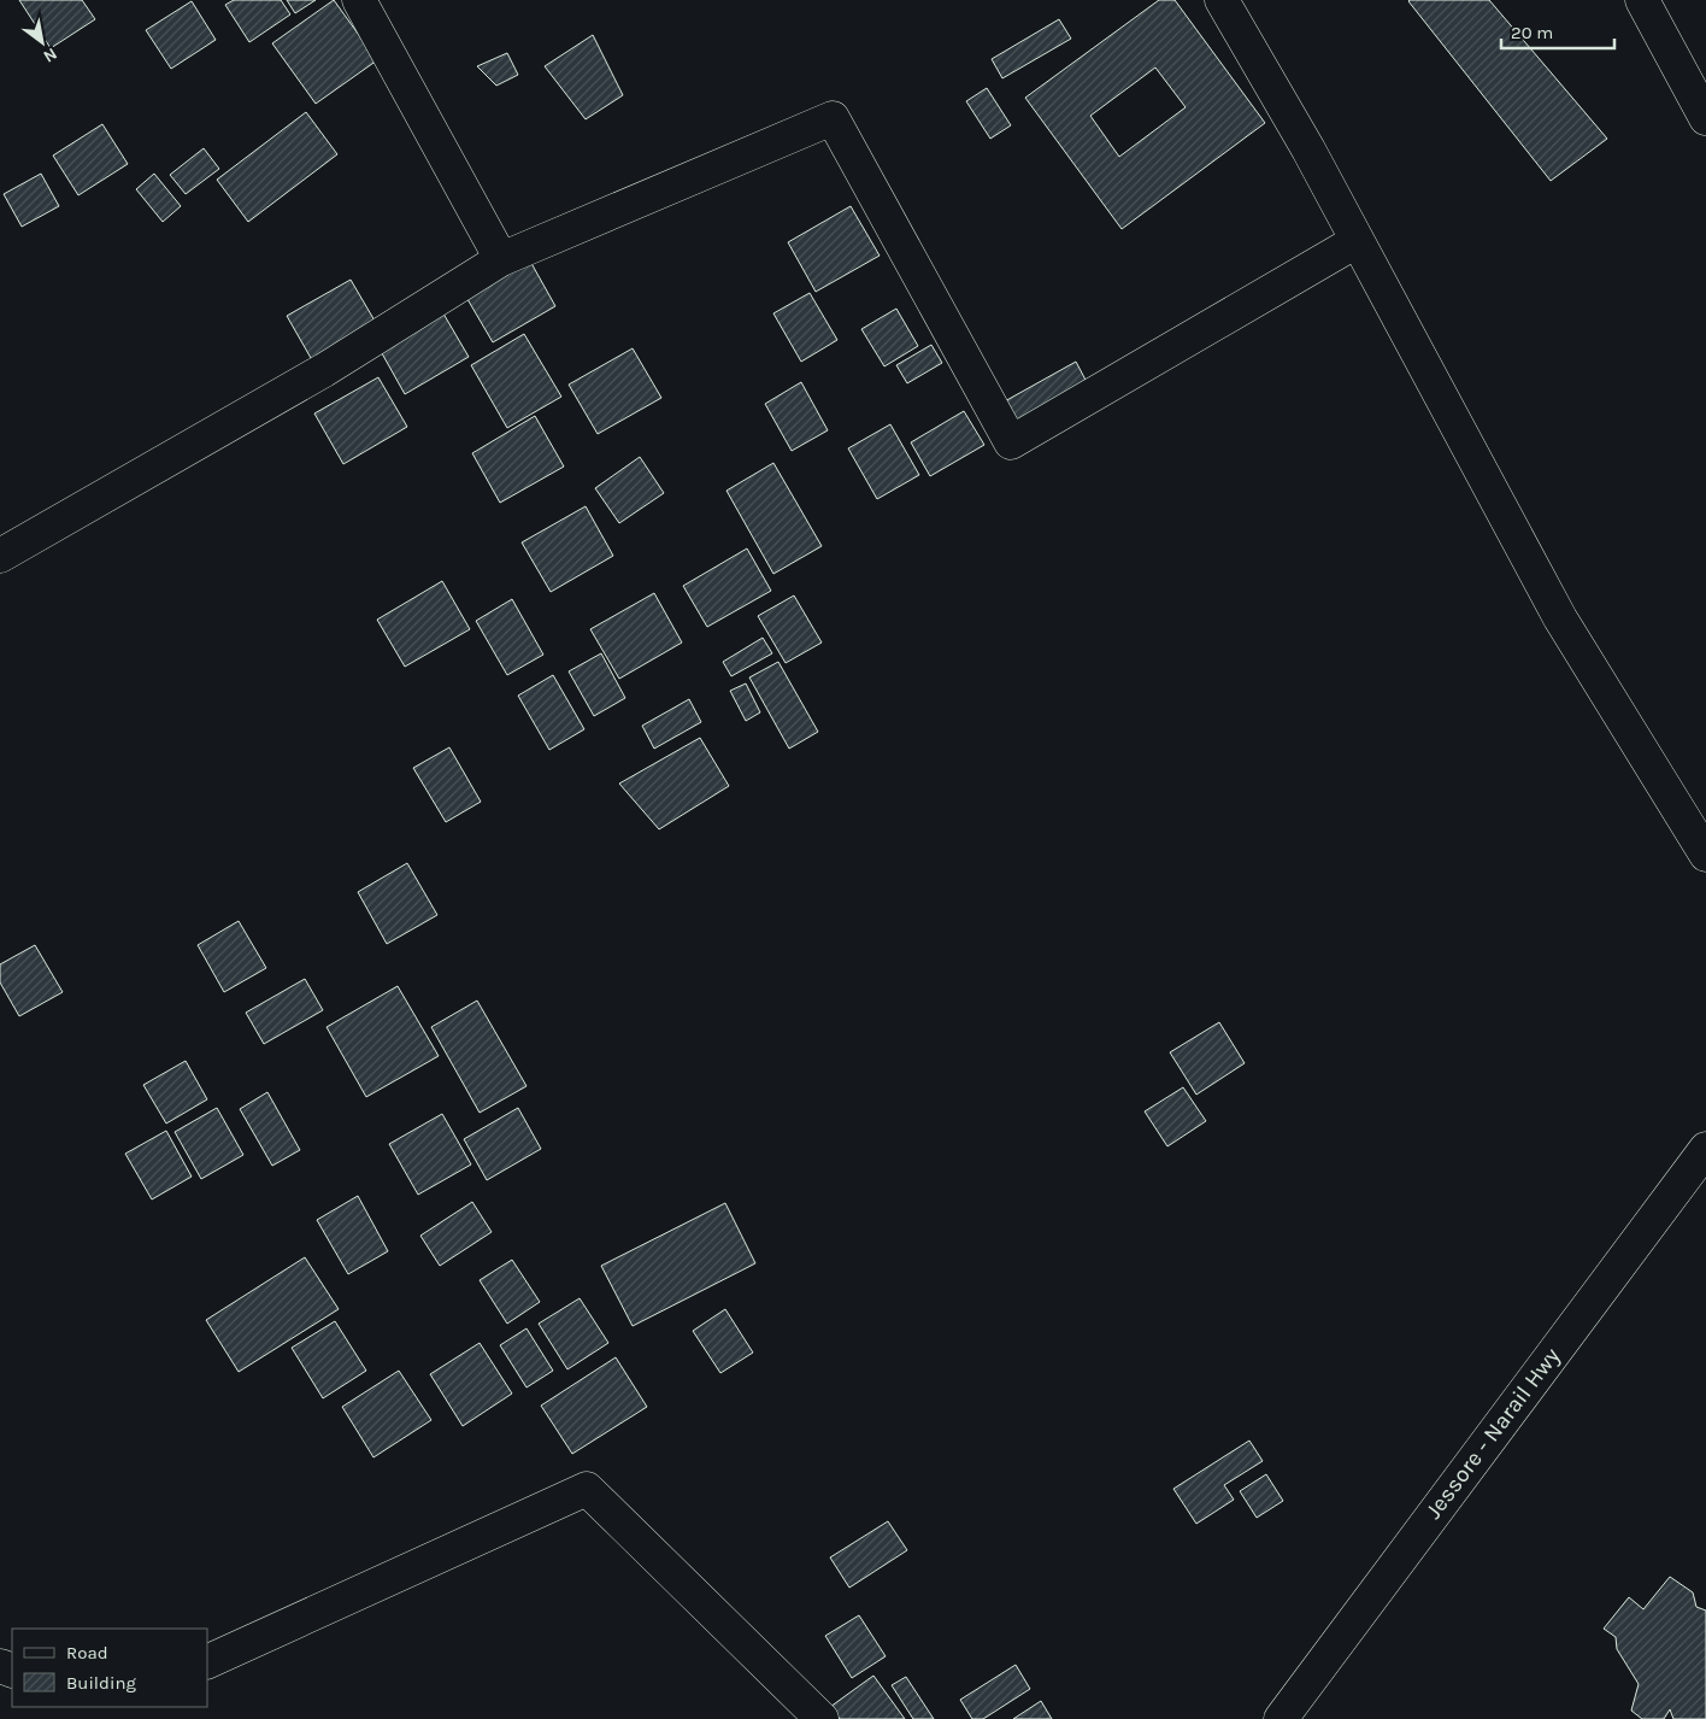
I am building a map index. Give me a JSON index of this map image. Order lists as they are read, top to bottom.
{
  "streets": {
    "main road": ["Jessore - Narail Hwy"]
  },
  "legend": ["Road", "Building"],
  "scale_bar": "20 m",
  "north": "bottom right"
}
